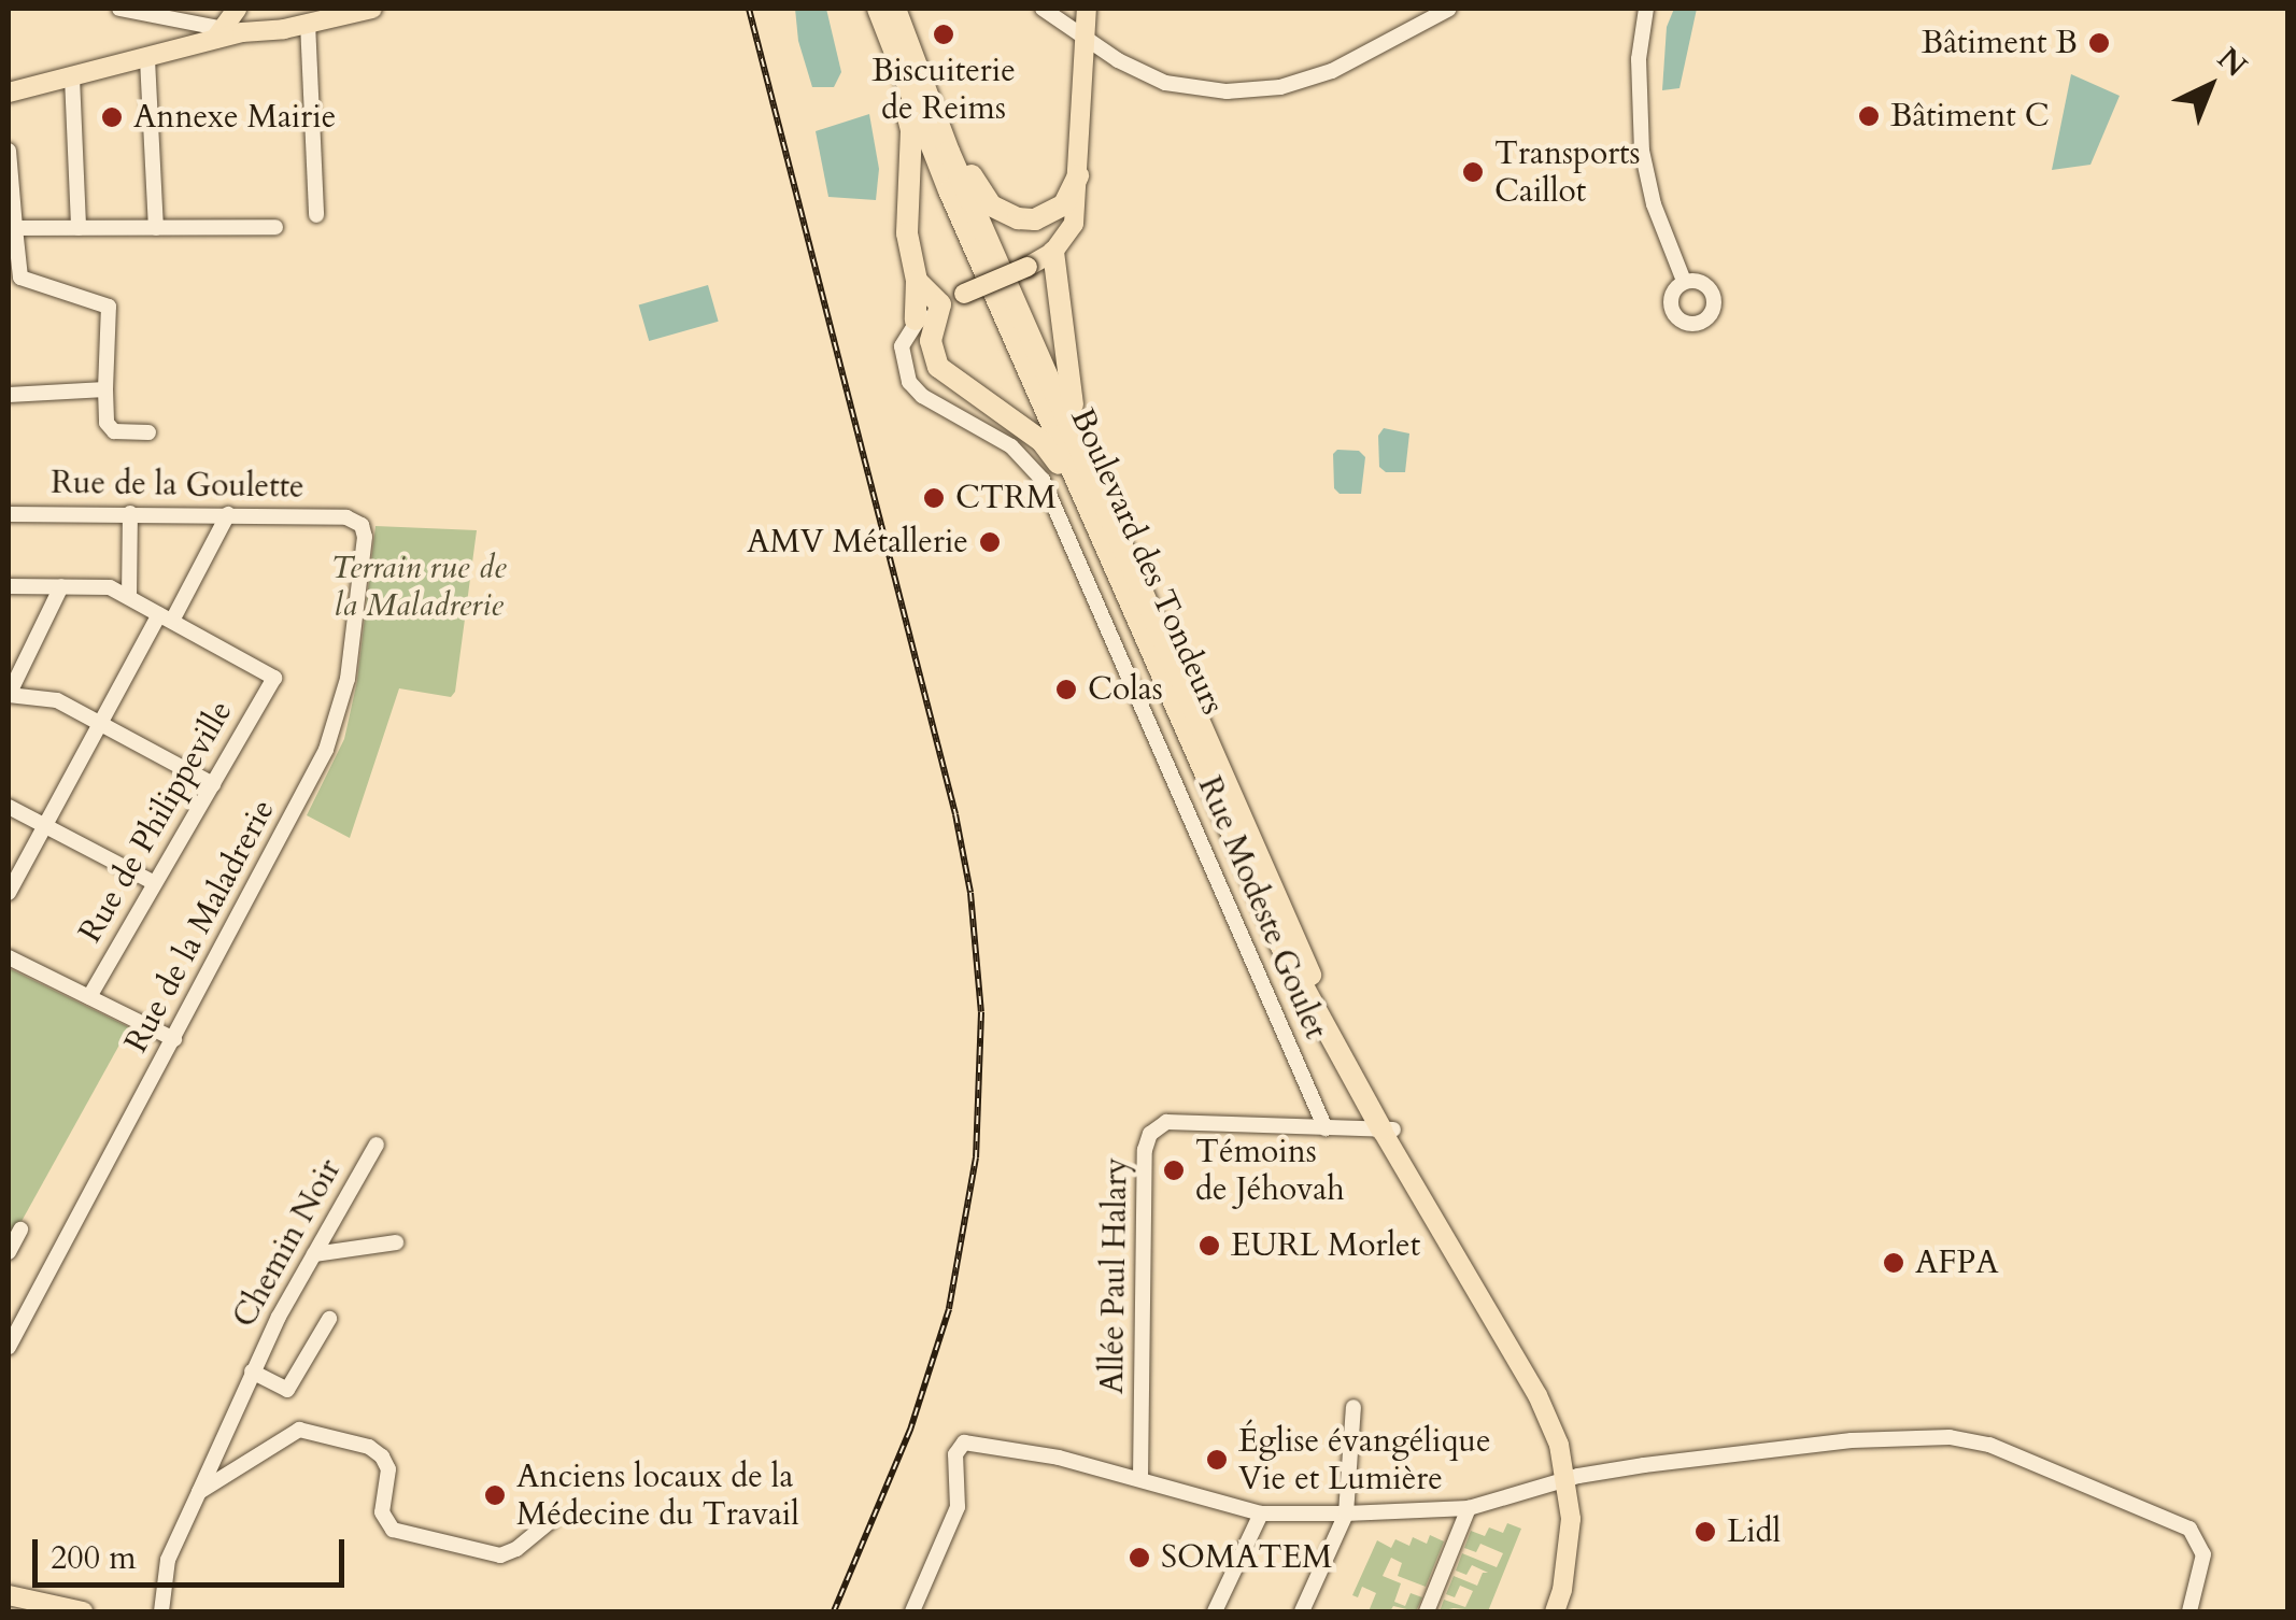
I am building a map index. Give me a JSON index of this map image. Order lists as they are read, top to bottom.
{
  "streets": {
    "highway": ["Boulevard des Tondeurs"],
    "street": [
      "Rue de la Goulette",
      "Rue de Philippeville",
      "Rue Modeste Goulet",
      "Rue de la Maladrerie",
      "Chemin Noir",
      "Allée Paul Halary"
    ]
  },
  "crossings": [
    ["Rue de la Goulette", "Rue de la Maladrerie"],
    ["Boulevard des Tondeurs", "Allée Paul Halary"],
    ["Rue Modeste Goulet", "Allée Paul Halary"]
  ],
  "parks": ["Terrain rue de la Maladrerie"],
  "places": [
    "Biscuiterie de Reims",
    "Bâtiment B",
    "Bâtiment C",
    "Annexe Mairie",
    "Transports Caillot",
    "CTRM",
    "AMV Métallerie",
    "Colas",
    "Témoins de Jéhovah",
    "EURL Morlet",
    "AFPA",
    "Église évangélique Vie et Lumière",
    "Anciens locaux de la Médecine du Travail",
    "Lidl",
    "SOMATEM"
  ],
  "scale_bar": "200 m",
  "north": "top right"
}
